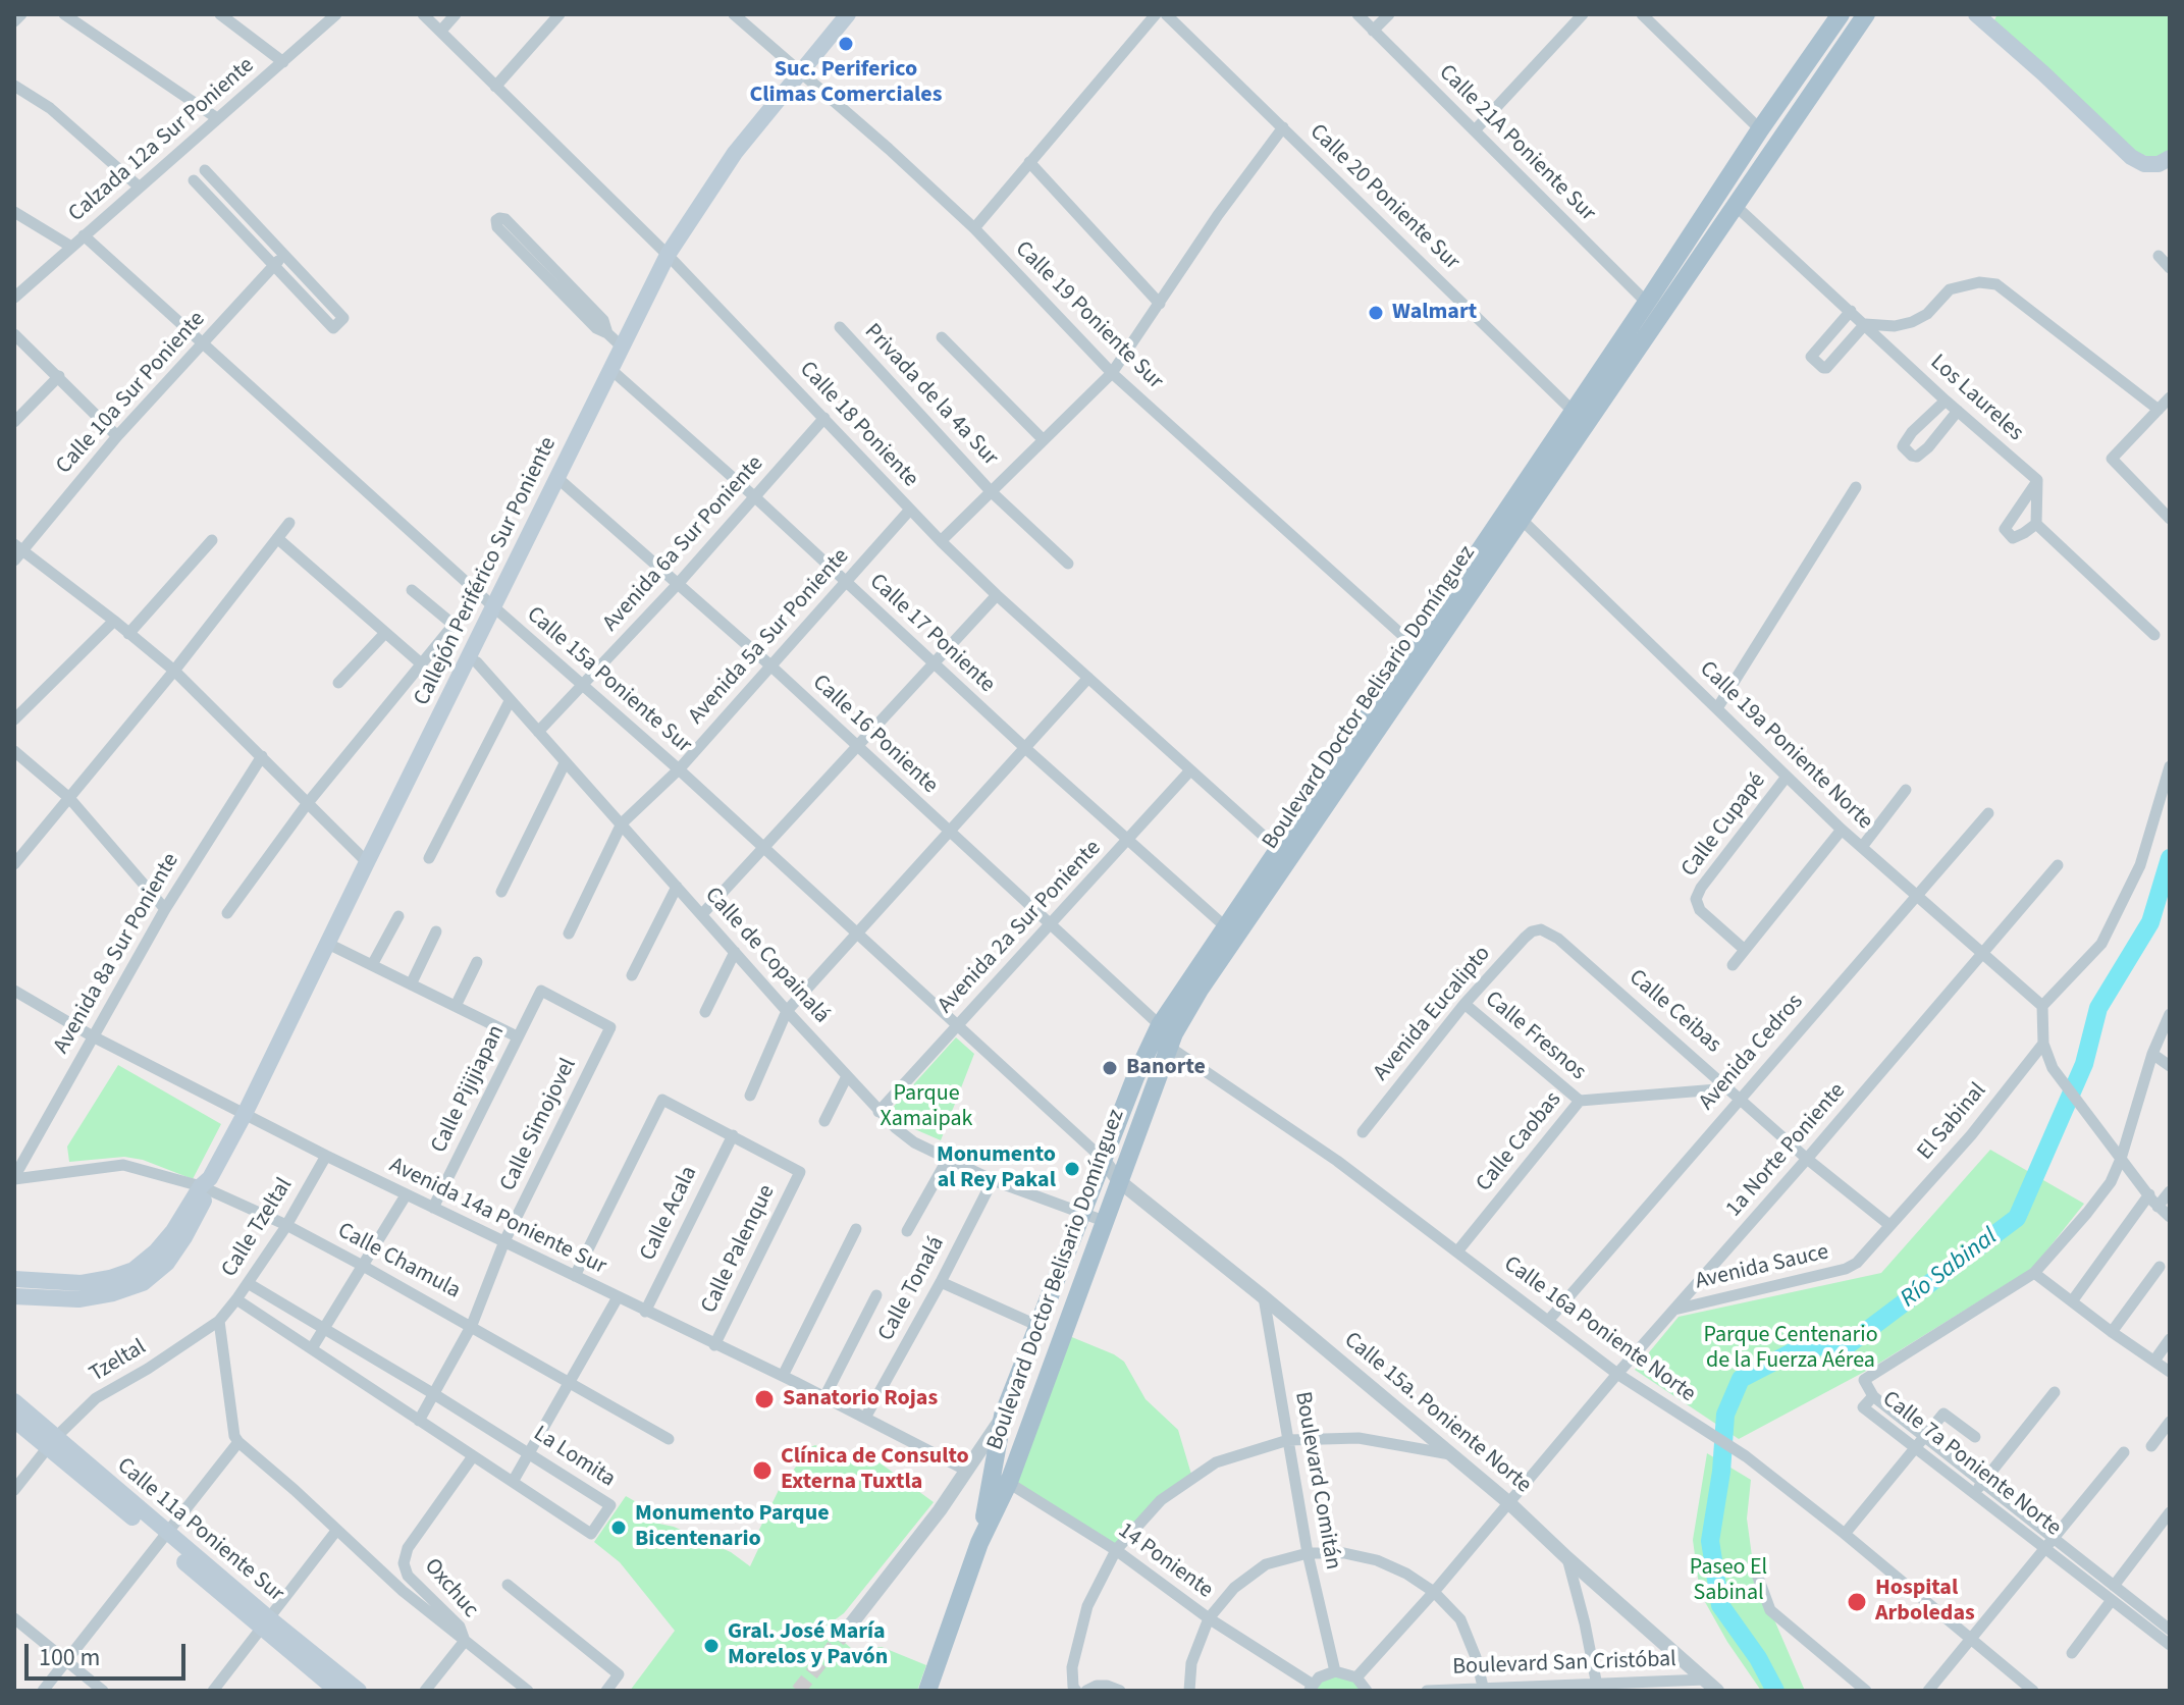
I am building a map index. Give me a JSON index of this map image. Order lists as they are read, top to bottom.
{
  "streets": {
    "main road": ["Callejón Periférico Sur Poniente", "Boulevard Doctor Belisario Domínguez", "Calle 11a Poniente Sur"],
    "street": [
      "Calzada 12a Sur Poniente",
      "Calle 21A Poniente Sur",
      "Calle 20 Poniente Sur",
      "Calle 19 Poniente Sur",
      "Calle 10a Sur Poniente",
      "Privada de la 4a Sur",
      "Los Laureles",
      "Calle 18 Poniente",
      "Avenida 6a Sur Poniente",
      "Calle 17 Poniente",
      "Avenida 5a Sur Poniente",
      "Calle 15a Poniente Sur",
      "Calle 16 Poniente",
      "Calle 19a Poniente Norte",
      "Calle Cupapé",
      "Avenida 2a Sur Poniente",
      "Avenida 8a Sur Poniente",
      "Calle de Copainalá",
      "Calle Ceibas",
      "Avenida Eucalipto",
      "Calle Fresnos",
      "Avenida Cedros",
      "Calle Pijijiapan",
      "El Sabinal",
      "Calle Simojovel",
      "Calle Caobas",
      "1a Norte Poniente",
      "Calle Acala",
      "Avenida 14a Poniente Sur",
      "Calle Tzeltal",
      "Calle Palenque",
      "Calle Chamula",
      "Avenida Sauce",
      "Calle Tonalá",
      "Calle 16a Poniente Norte",
      "Tzeltal",
      "Calle 15a. Poniente Norte",
      "La Lomita",
      "Calle 7a Poniente Norte",
      "Boulevard Comitán",
      "14 Poniente",
      "Oxchuc",
      "Boulevard San Cristóbal"
    ]
  },
  "crossings": [
    ["Calzada 12a Sur Poniente", "Calle 15a Poniente Sur"],
    ["Calle 21A Poniente Sur", "Boulevard Doctor Belisario Domínguez"],
    ["Calle 20 Poniente Sur", "Boulevard Doctor Belisario Domínguez"],
    ["Calle 19 Poniente Sur", "Callejón Periférico Sur Poniente"],
    ["Calle 19 Poniente Sur", "Boulevard Doctor Belisario Domínguez"],
    ["Calle 10a Sur Poniente", "Calle 15a Poniente Sur"],
    ["Los Laureles", "Boulevard Doctor Belisario Domínguez"],
    ["Calle 18 Poniente", "Avenida 6a Sur Poniente"],
    ["Calle 18 Poniente", "Callejón Periférico Sur Poniente"],
    ["Calle 18 Poniente", "Avenida 5a Sur Poniente"],
    ["Calle 18 Poniente", "Boulevard Doctor Belisario Domínguez"],
    ["Calle 18 Poniente", "Avenida 2a Sur Poniente"],
    ["Avenida 6a Sur Poniente", "Calle 17 Poniente"],
    ["Avenida 6a Sur Poniente", "Calle 15a Poniente Sur"],
    ["Avenida 6a Sur Poniente", "Calle 16 Poniente"],
    ["Avenida 6a Sur Poniente", "Calle de Copainalá"],
    ["Callejón Periférico Sur Poniente", "Calle 17 Poniente"],
    ["Callejón Periférico Sur Poniente", "Calle 15a Poniente Sur"],
    ["Callejón Periférico Sur Poniente", "Calle 16 Poniente"],
    ["Callejón Periférico Sur Poniente", "Calle de Copainalá"],
    ["Callejón Periférico Sur Poniente", "Avenida 14a Poniente Sur"],
    ["Callejón Periférico Sur Poniente", "Calle Chamula"],
    ["Calle 17 Poniente", "Avenida 5a Sur Poniente"],
    ["Calle 17 Poniente", "Boulevard Doctor Belisario Domínguez"],
    ["Calle 17 Poniente", "Avenida 2a Sur Poniente"],
    ["Avenida 5a Sur Poniente", "Calle 15a Poniente Sur"],
    ["Avenida 5a Sur Poniente", "Calle 16 Poniente"],
    ["Avenida 5a Sur Poniente", "Calle de Copainalá"],
    ["Calle 15a Poniente Sur", "Boulevard Doctor Belisario Domínguez"],
    ["Calle 15a Poniente Sur", "Avenida 2a Sur Poniente"],
    ["Calle 15a Poniente Sur", "Calle 15a. Poniente Norte"],
    ["Boulevard Doctor Belisario Domínguez", "Calle 16 Poniente"],
    ["Boulevard Doctor Belisario Domínguez", "Calle 19a Poniente Norte"],
    ["Boulevard Doctor Belisario Domínguez", "Calle de Copainalá"],
    ["Boulevard Doctor Belisario Domínguez", "Calle 16a Poniente Norte"],
    ["Boulevard Doctor Belisario Domínguez", "Calle 15a. Poniente Norte"],
    ["Boulevard Doctor Belisario Domínguez", "14 Poniente"],
    ["Calle 16 Poniente", "Avenida 2a Sur Poniente"],
    ["Calle 19a Poniente Norte", "Calle Cupapé"],
    ["Calle 19a Poniente Norte", "Avenida Cedros"],
    ["Calle 19a Poniente Norte", "1a Norte Poniente"],
    ["Avenida 2a Sur Poniente", "Calle de Copainalá"],
    ["Avenida 8a Sur Poniente", "Avenida 14a Poniente Sur"],
    ["Avenida 8a Sur Poniente", "Calle Chamula"],
    ["Calle de Copainalá", "Calle Tonalá"],
    ["Calle Ceibas", "Avenida Eucalipto"],
    ["Calle Ceibas", "Avenida Cedros"],
    ["Calle Ceibas", "El Sabinal"],
    ["Calle Ceibas", "Calle Caobas"],
    ["Calle Ceibas", "1a Norte Poniente"],
    ["Calle Ceibas", "Avenida Sauce"],
    ["Avenida Eucalipto", "Calle Fresnos"],
    ["Calle Fresnos", "Calle Caobas"],
    ["Avenida Cedros", "Calle 16a Poniente Norte"],
    ["Calle Pijijiapan", "Calle Simojovel"],
    ["Calle Pijijiapan", "Avenida 14a Poniente Sur"],
    ["El Sabinal", "Avenida Sauce"],
    ["Calle Simojovel", "Avenida 14a Poniente Sur"],
    ["Calle Simojovel", "Calle Chamula"],
    ["Calle Simojovel", "La Lomita"],
    ["Calle Caobas", "Calle 16a Poniente Norte"],
    ["1a Norte Poniente", "Avenida Sauce"],
    ["1a Norte Poniente", "Calle 16a Poniente Norte"],
    ["1a Norte Poniente", "Calle 15a. Poniente Norte"],
    ["Calle Acala", "Avenida 14a Poniente Sur"],
    ["Calle Acala", "Calle Palenque"],
    ["Avenida 14a Poniente Sur", "Calle Tzeltal"],
    ["Avenida 14a Poniente Sur", "Calle Palenque"],
    ["Avenida 14a Poniente Sur", "Calle Tonalá"],
    ["Calle Tzeltal", "Calle Chamula"],
    ["Calle Tzeltal", "Tzeltal"],
    ["Calle Tzeltal", "La Lomita"],
    ["Tzeltal", "Calle 11a Poniente Sur"],
    ["Calle 15a. Poniente Norte", "Boulevard Comitán"],
    ["Calle 15a. Poniente Norte", "Boulevard San Cristóbal"],
    ["La Lomita", "Oxchuc"]
  ],
  "water": ["Río Sabinal"],
  "parks": ["Parque Xamaipak", "Parque Centenario de la Fuerza Aérea", "Paseo El Sabinal"],
  "places": [
    "Suc. Periferico Climas Comerciales",
    "Walmart",
    "Banorte",
    "Monumento al Rey Pakal",
    "Sanatorio Rojas",
    "Clínica de Consulto Externa Tuxtla",
    "Monumento Parque Bicentenario",
    "Hospital Arboledas",
    "Gral. José María Morelos y Pavón"
  ],
  "scale_bar": "100 m"
}
